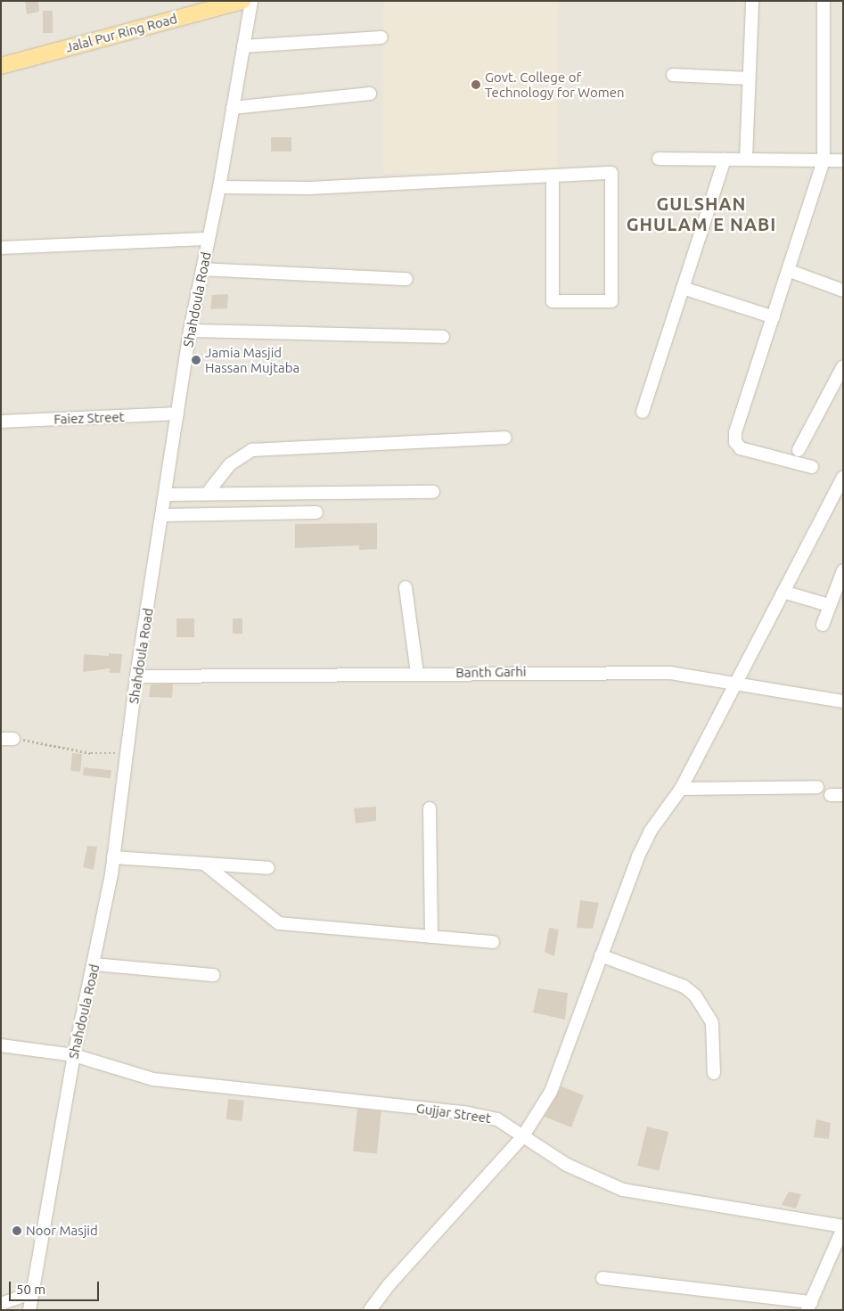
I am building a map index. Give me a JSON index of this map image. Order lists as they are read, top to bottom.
{
  "streets": {
    "main road": ["Jalal Pur Ring Road"],
    "street": [
      "Shahdoula Road",
      "Faiez Street",
      "Banth Garhi",
      "Gujjar Street"
    ]
  },
  "crossings": [
    ["Shahdoula Road", "Faiez Street"],
    ["Shahdoula Road", "Banth Garhi"],
    ["Shahdoula Road", "Gujjar Street"]
  ],
  "districts": ["GULSHAN GHULAM E NABI"],
  "places": ["Govt. College of Technology for Women", "Jamia Masjid Hassan Mujtaba", "Noor Masjid"],
  "scale_bar": "50 m"
}
